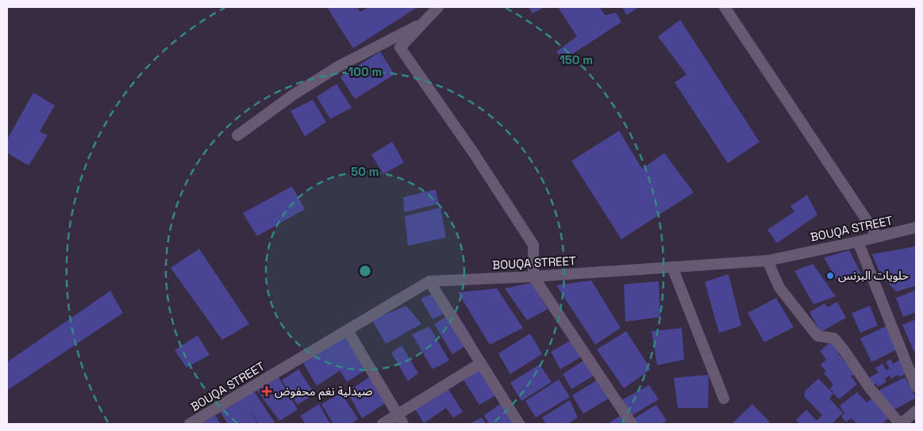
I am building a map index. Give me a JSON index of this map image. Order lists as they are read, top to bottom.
{
  "streets": {
    "street": ["BOUQA STREET"]
  },
  "places": {
    "other": ["حلويات البرنس"],
    "health": ["صيدلية نغم محفوض"]
  },
  "rings": ["150 m", "100 m", "50 m"]
}
